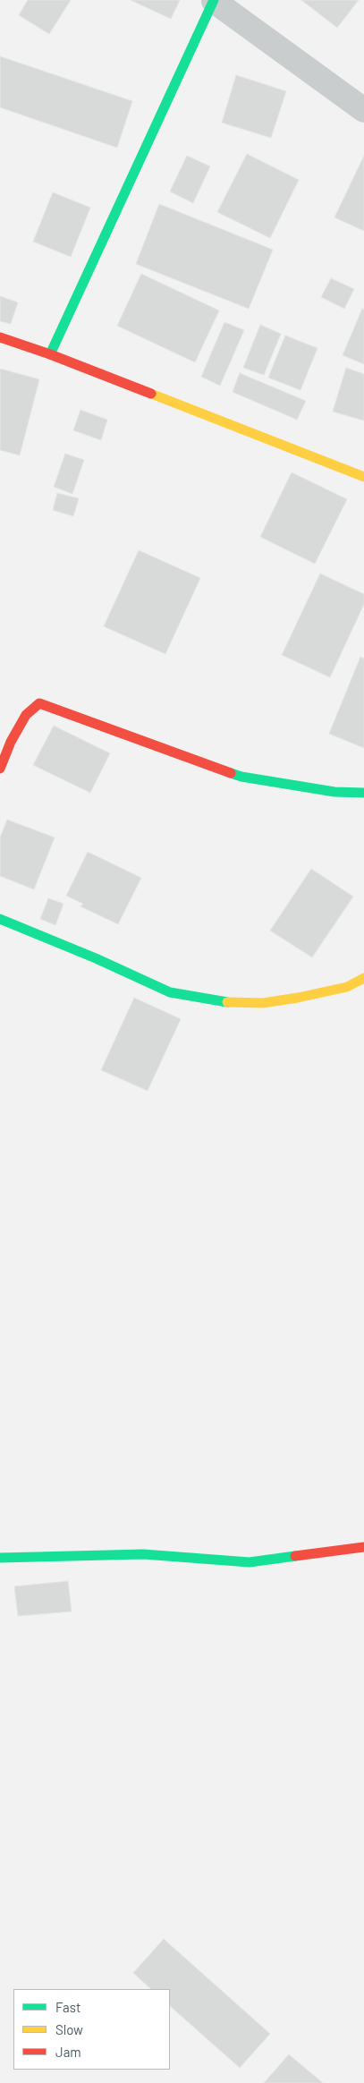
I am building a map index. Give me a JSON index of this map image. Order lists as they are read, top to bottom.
{
  "legend": ["Fast", "Slow", "Jam"]
}
